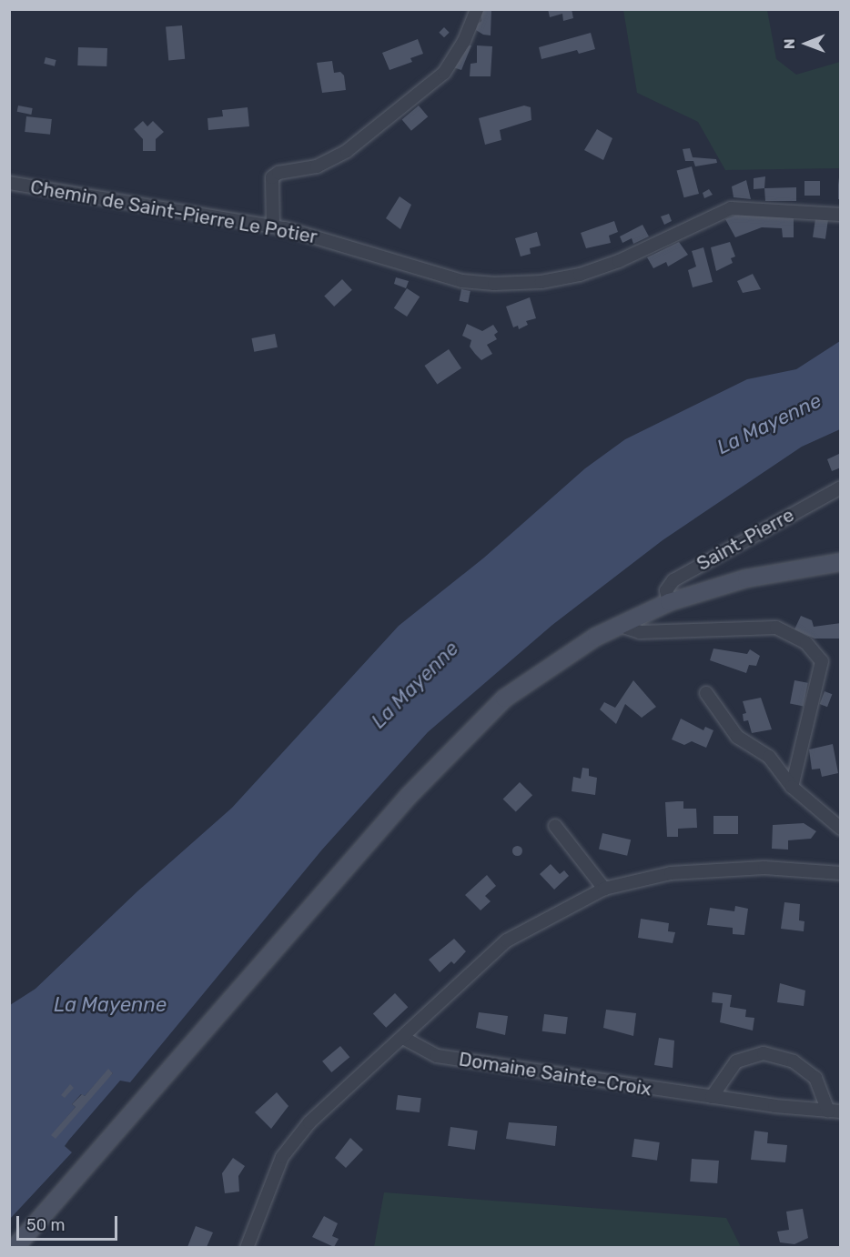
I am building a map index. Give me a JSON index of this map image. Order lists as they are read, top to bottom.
{
  "streets": {
    "street": ["Chemin de Saint-Pierre Le Potier", "Saint-Pierre", "Domaine Sainte-Croix"]
  },
  "water": ["La Mayenne"],
  "scale_bar": "50 m",
  "north": "left"
}
